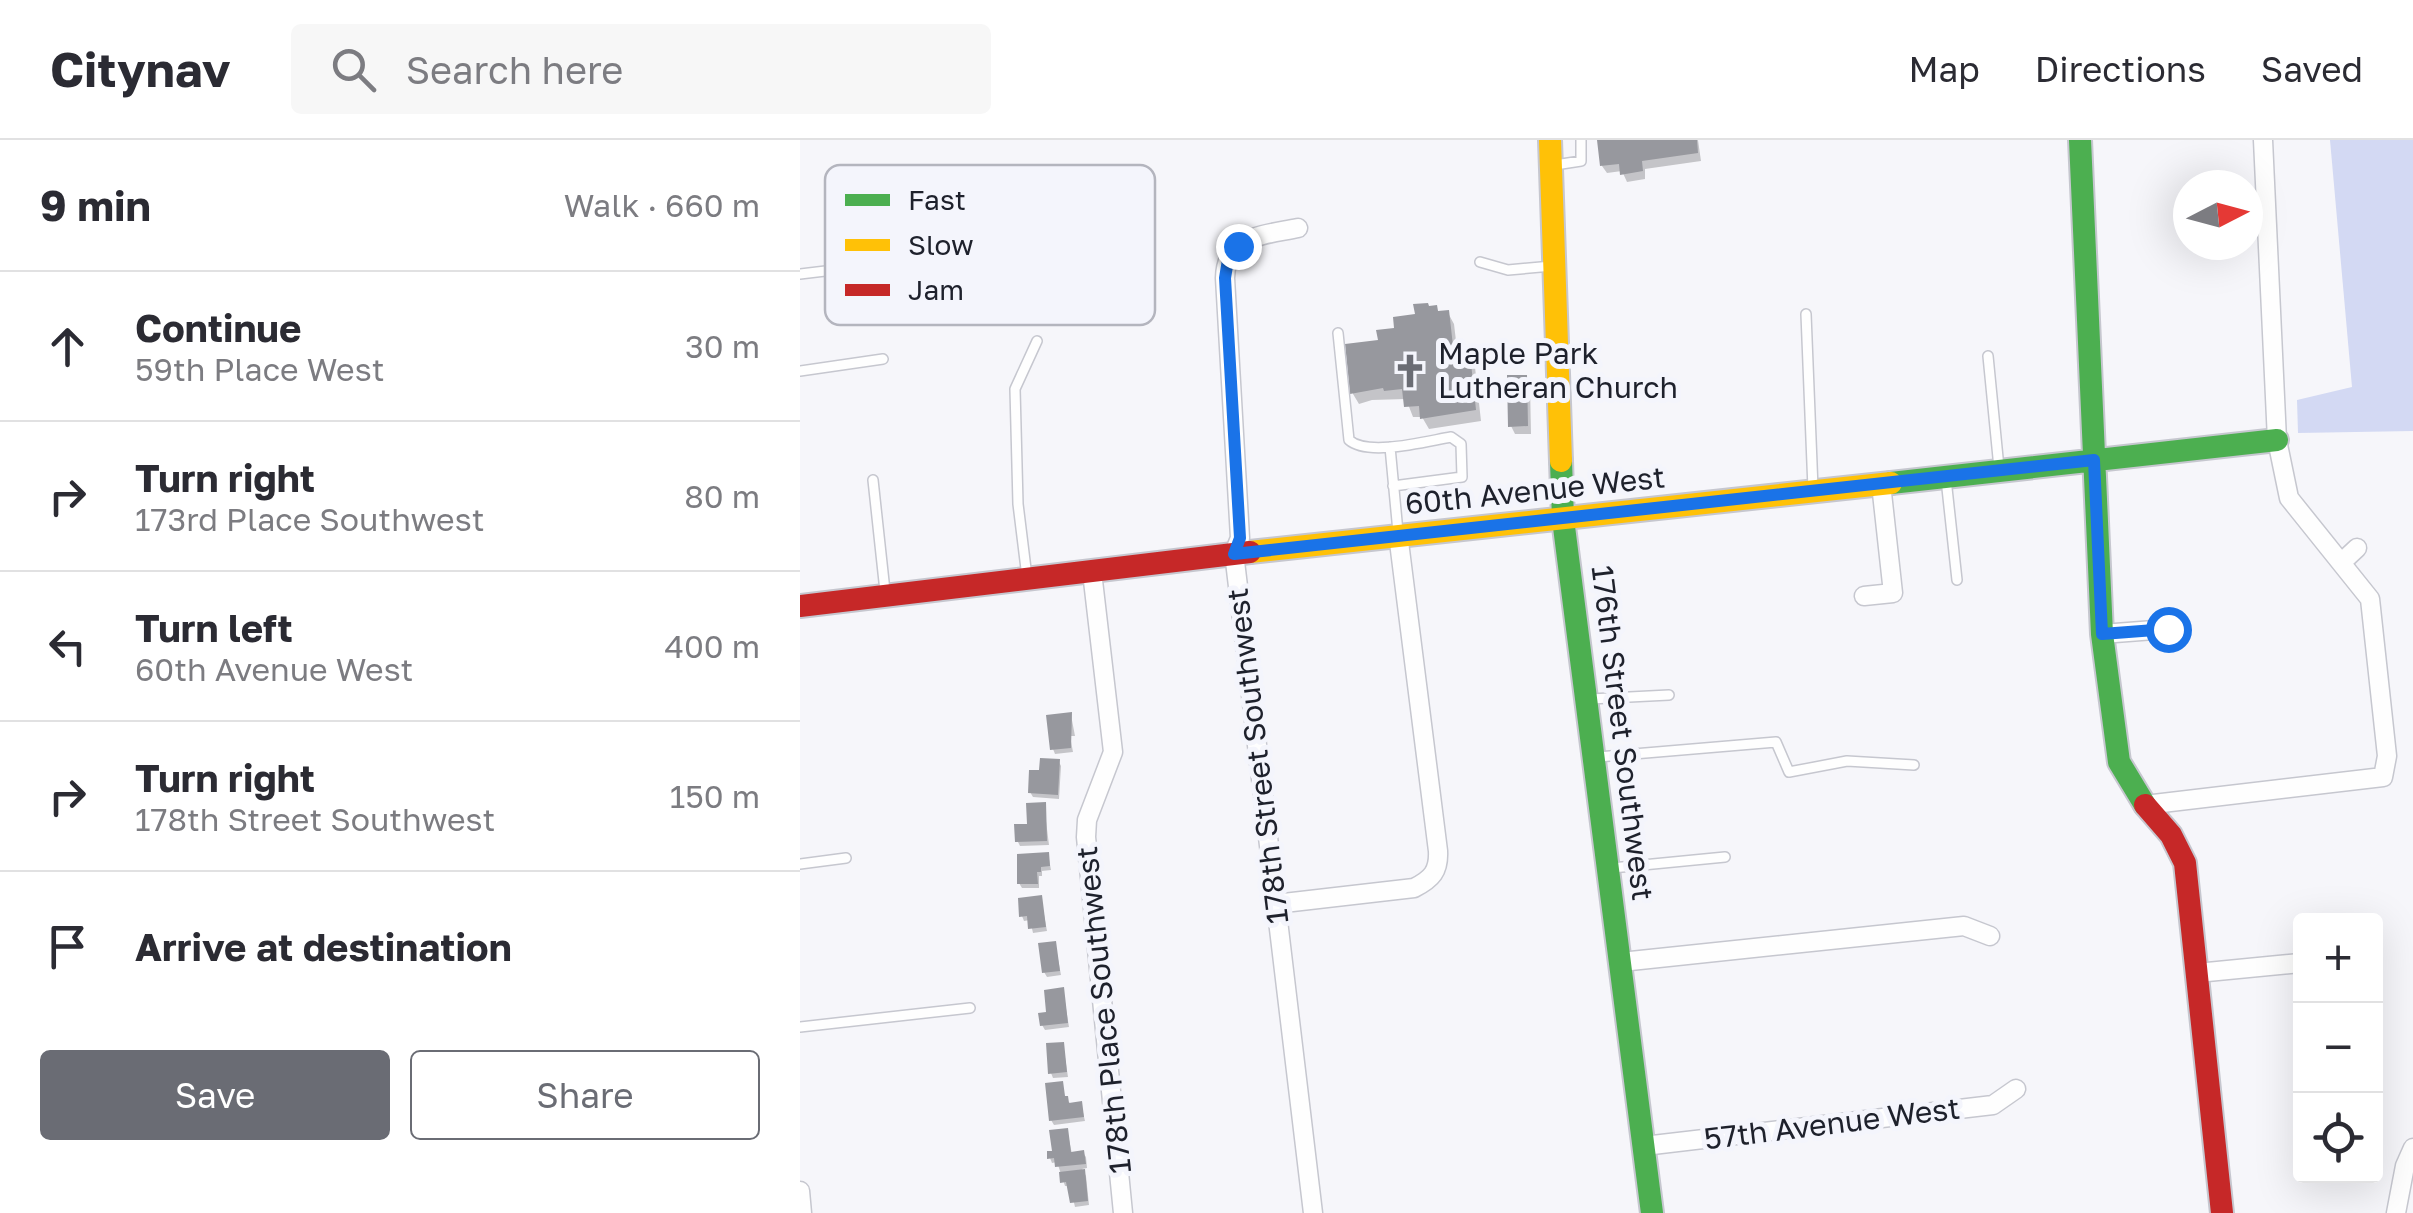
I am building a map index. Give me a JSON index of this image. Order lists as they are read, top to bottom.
{
  "streets": {
    "street": [
      "60th Avenue West",
      "176th Street Southwest",
      "178th Street Southwest",
      "178th Place Southwest",
      "57th Avenue West"
    ]
  },
  "crossings": [
    ["60th Avenue West", "176th Street Southwest"],
    ["60th Avenue West", "178th Street Southwest"],
    ["60th Avenue West", "178th Place Southwest"],
    ["176th Street Southwest", "57th Avenue West"]
  ],
  "places": {
    "church": ["Maple Park Lutheran Church"]
  },
  "legend": ["Fast", "Slow", "Jam"],
  "north": "right",
  "page": {
    "header": "Citynav",
    "search": "Search here",
    "nav": ["Map", "Directions", "Saved"],
    "heading": ["9 min", "Walk · 660 m"],
    "list": [
      ["Continue", "59th Place West", "30 m"],
      ["Turn right", "173rd Place Southwest", "80 m"],
      ["Turn left", "60th Avenue West", "400 m"],
      ["Turn right", "178th Street Southwest", "150 m"],
      "Arrive at destination"
    ],
    "map_buttons": ["+", "−"],
    "buttons": ["Save", "Share"]
  }
}
